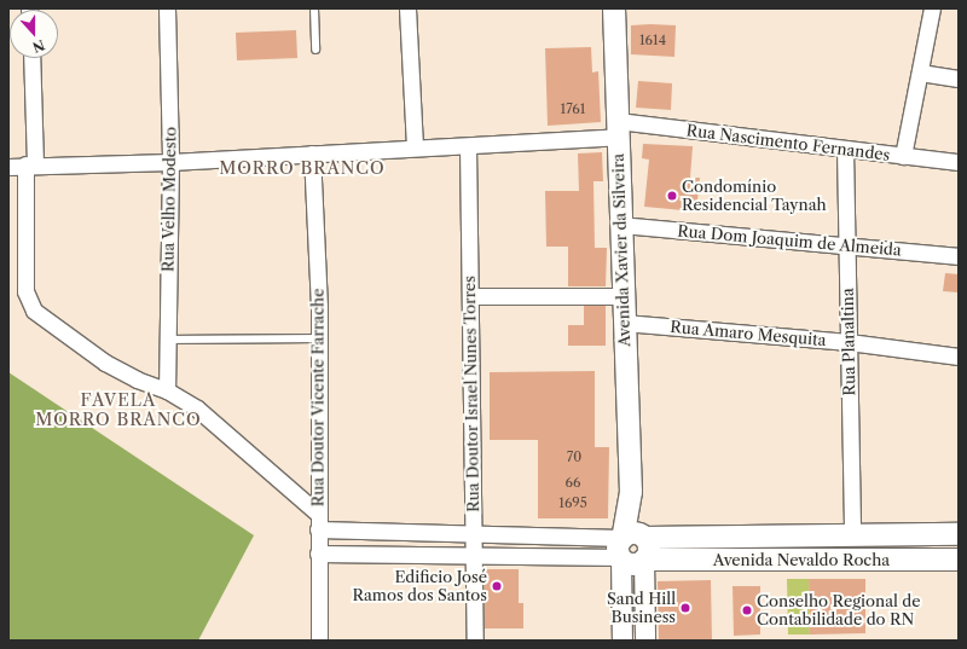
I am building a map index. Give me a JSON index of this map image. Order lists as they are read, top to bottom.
{
  "streets": {
    "main road": ["Avenida Xavier da Silveira", "Avenida Nevaldo Rocha"],
    "street": [
      "Rua Nascimento Fernandes",
      "Rua Velho Modesto",
      "Rua Dom Joaquim de Almeida",
      "Rua Amaro Mesquita",
      "Rua Planaltina",
      "Rua Doutor Israel Nunes Torres",
      "Rua Doutor Vicente Farrache"
    ]
  },
  "crossings": [
    ["Rua Nascimento Fernandes", "Rua Velho Modesto"],
    ["Rua Nascimento Fernandes", "Avenida Xavier da Silveira"],
    ["Rua Nascimento Fernandes", "Rua Planaltina"],
    ["Rua Nascimento Fernandes", "Rua Doutor Israel Nunes Torres"],
    ["Rua Nascimento Fernandes", "Rua Doutor Vicente Farrache"],
    ["Rua Dom Joaquim de Almeida", "Avenida Xavier da Silveira"],
    ["Rua Dom Joaquim de Almeida", "Rua Planaltina"],
    ["Avenida Xavier da Silveira", "Rua Amaro Mesquita"],
    ["Avenida Xavier da Silveira", "Avenida Nevaldo Rocha"],
    ["Rua Amaro Mesquita", "Rua Planaltina"],
    ["Rua Planaltina", "Avenida Nevaldo Rocha"]
  ],
  "districts": ["MORRO BRANCO", "FAVELA MORRO BRANCO"],
  "places": [
    "Condomínio Residencial Taynah",
    "Edificio José Ramos dos Santos",
    "Sand Hill Business",
    "Conselho Regional de Contabilidade do RN"
  ],
  "house_numbers": [
    "1614",
    "1761",
    "70",
    "66",
    "1695"
  ],
  "north": "bottom"
}
